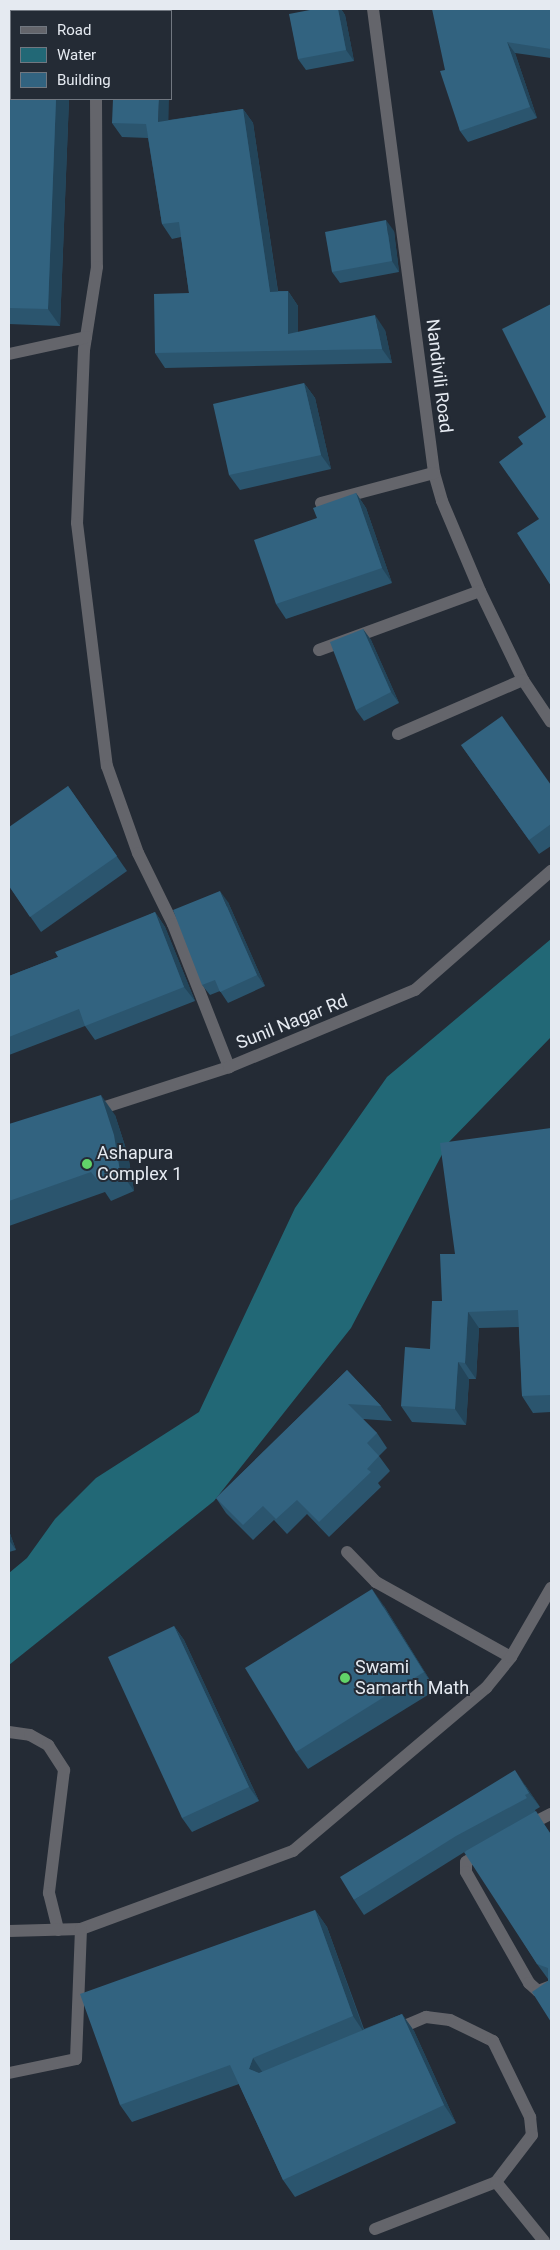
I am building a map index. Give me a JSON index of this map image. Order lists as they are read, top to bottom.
{
  "streets": {
    "street": ["Nandivili Road", "Sunil Nagar Rd"]
  },
  "places": ["Ashapura Complex 1", "Swami Samarth Math"],
  "legend": ["Road", "Water", "Building"]
}
